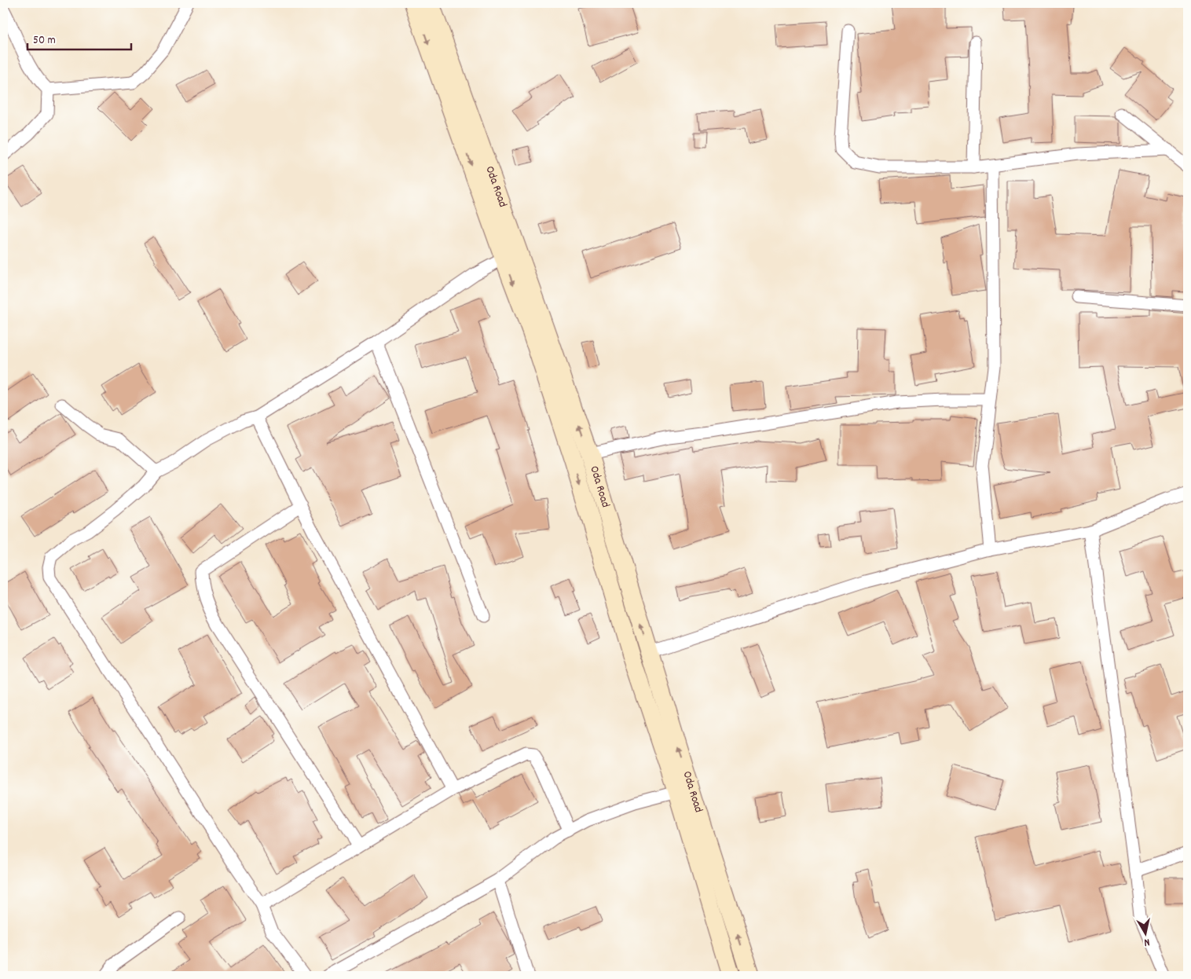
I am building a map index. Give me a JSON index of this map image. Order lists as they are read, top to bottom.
{
  "streets": {
    "street": ["Oda Road"]
  },
  "scale_bar": "50 m",
  "north": "bottom"
}
